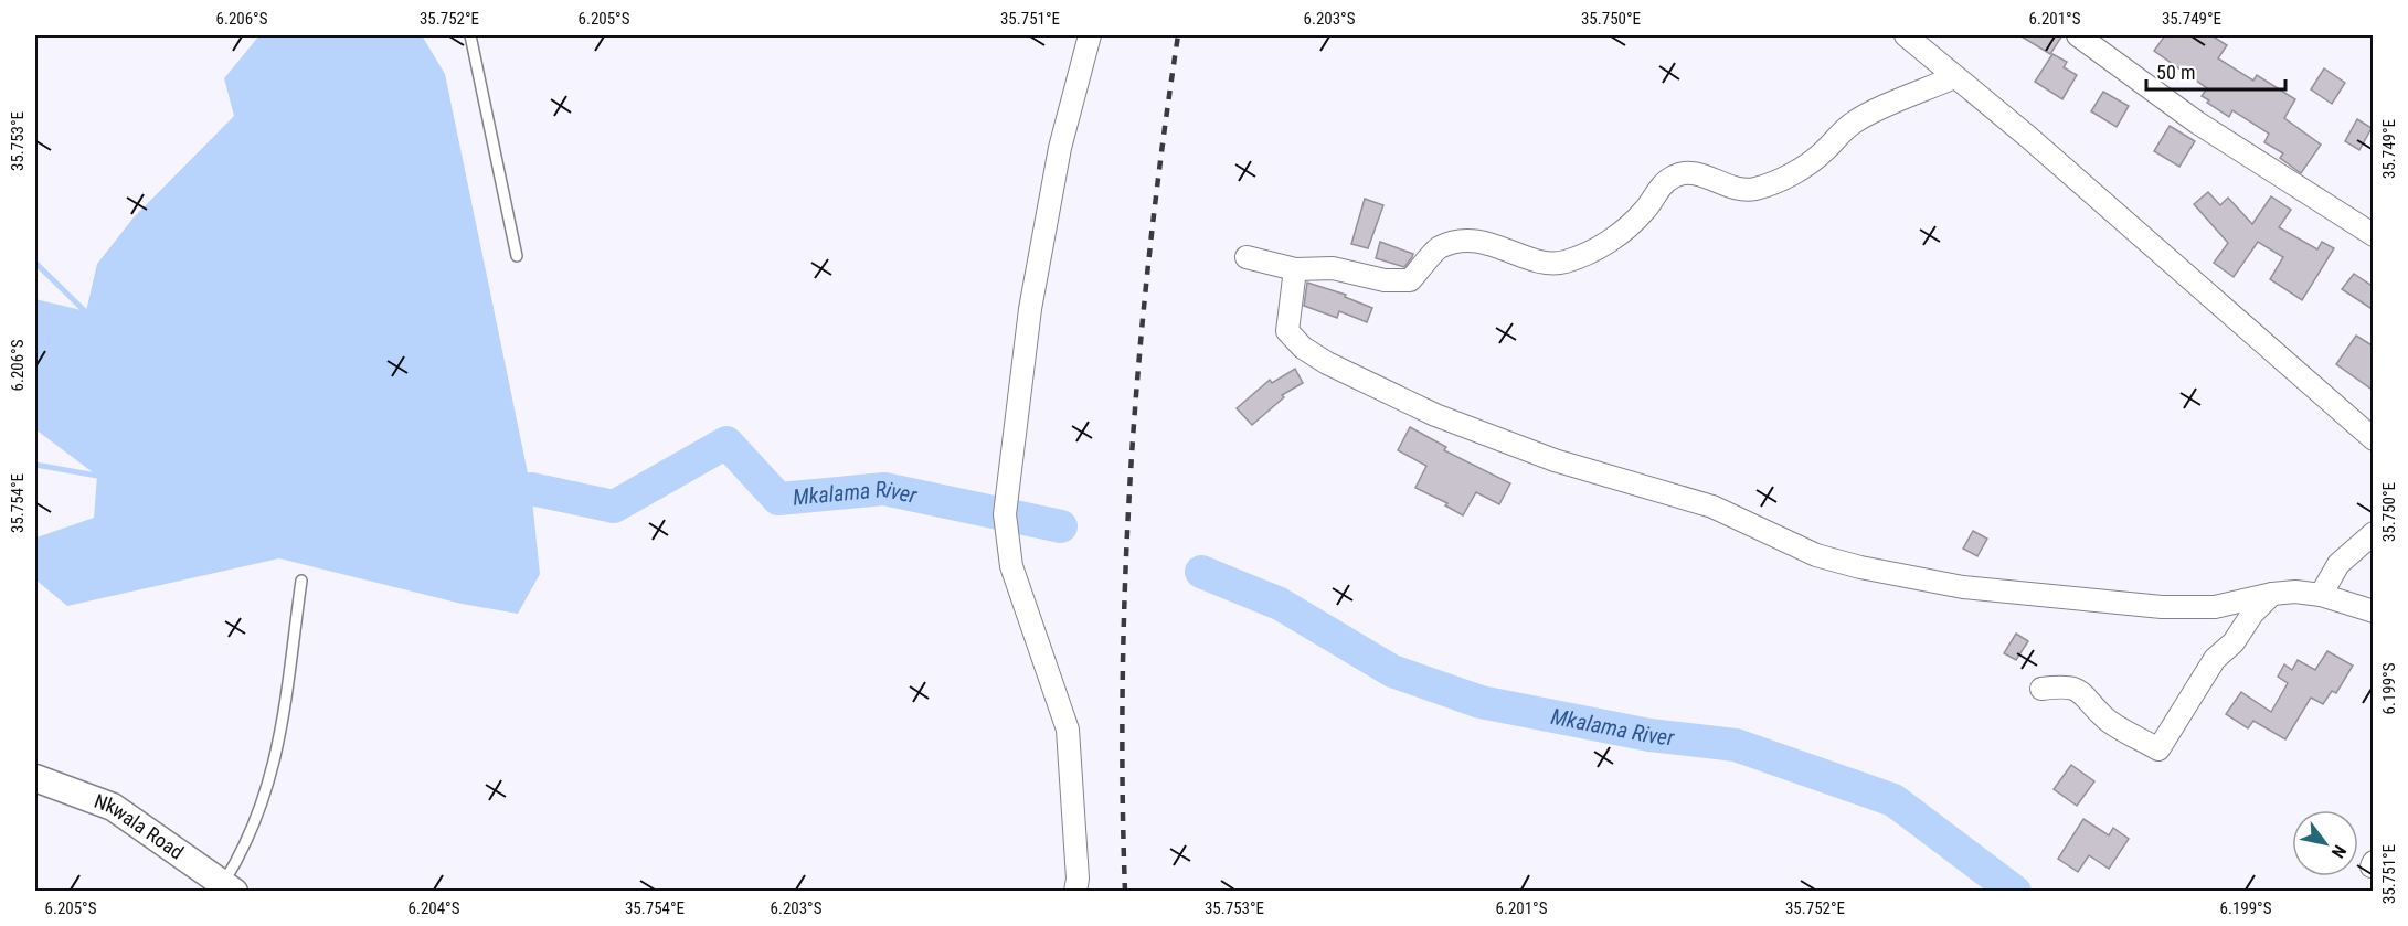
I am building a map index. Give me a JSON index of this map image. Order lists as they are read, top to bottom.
{
  "streets": {
    "street": ["Nkwala Road"]
  },
  "water": ["Mkalama River"],
  "scale_bar": "50 m",
  "north": "bottom right",
  "coordinates": [
    "6.206°S",
    "35.752°E",
    "6.205°S",
    "35.751°E",
    "6.203°S",
    "35.750°E",
    "6.201°S",
    "35.749°E",
    "35.753°E",
    "35.754°E",
    "6.199°S",
    "6.204°S"
  ]
}
